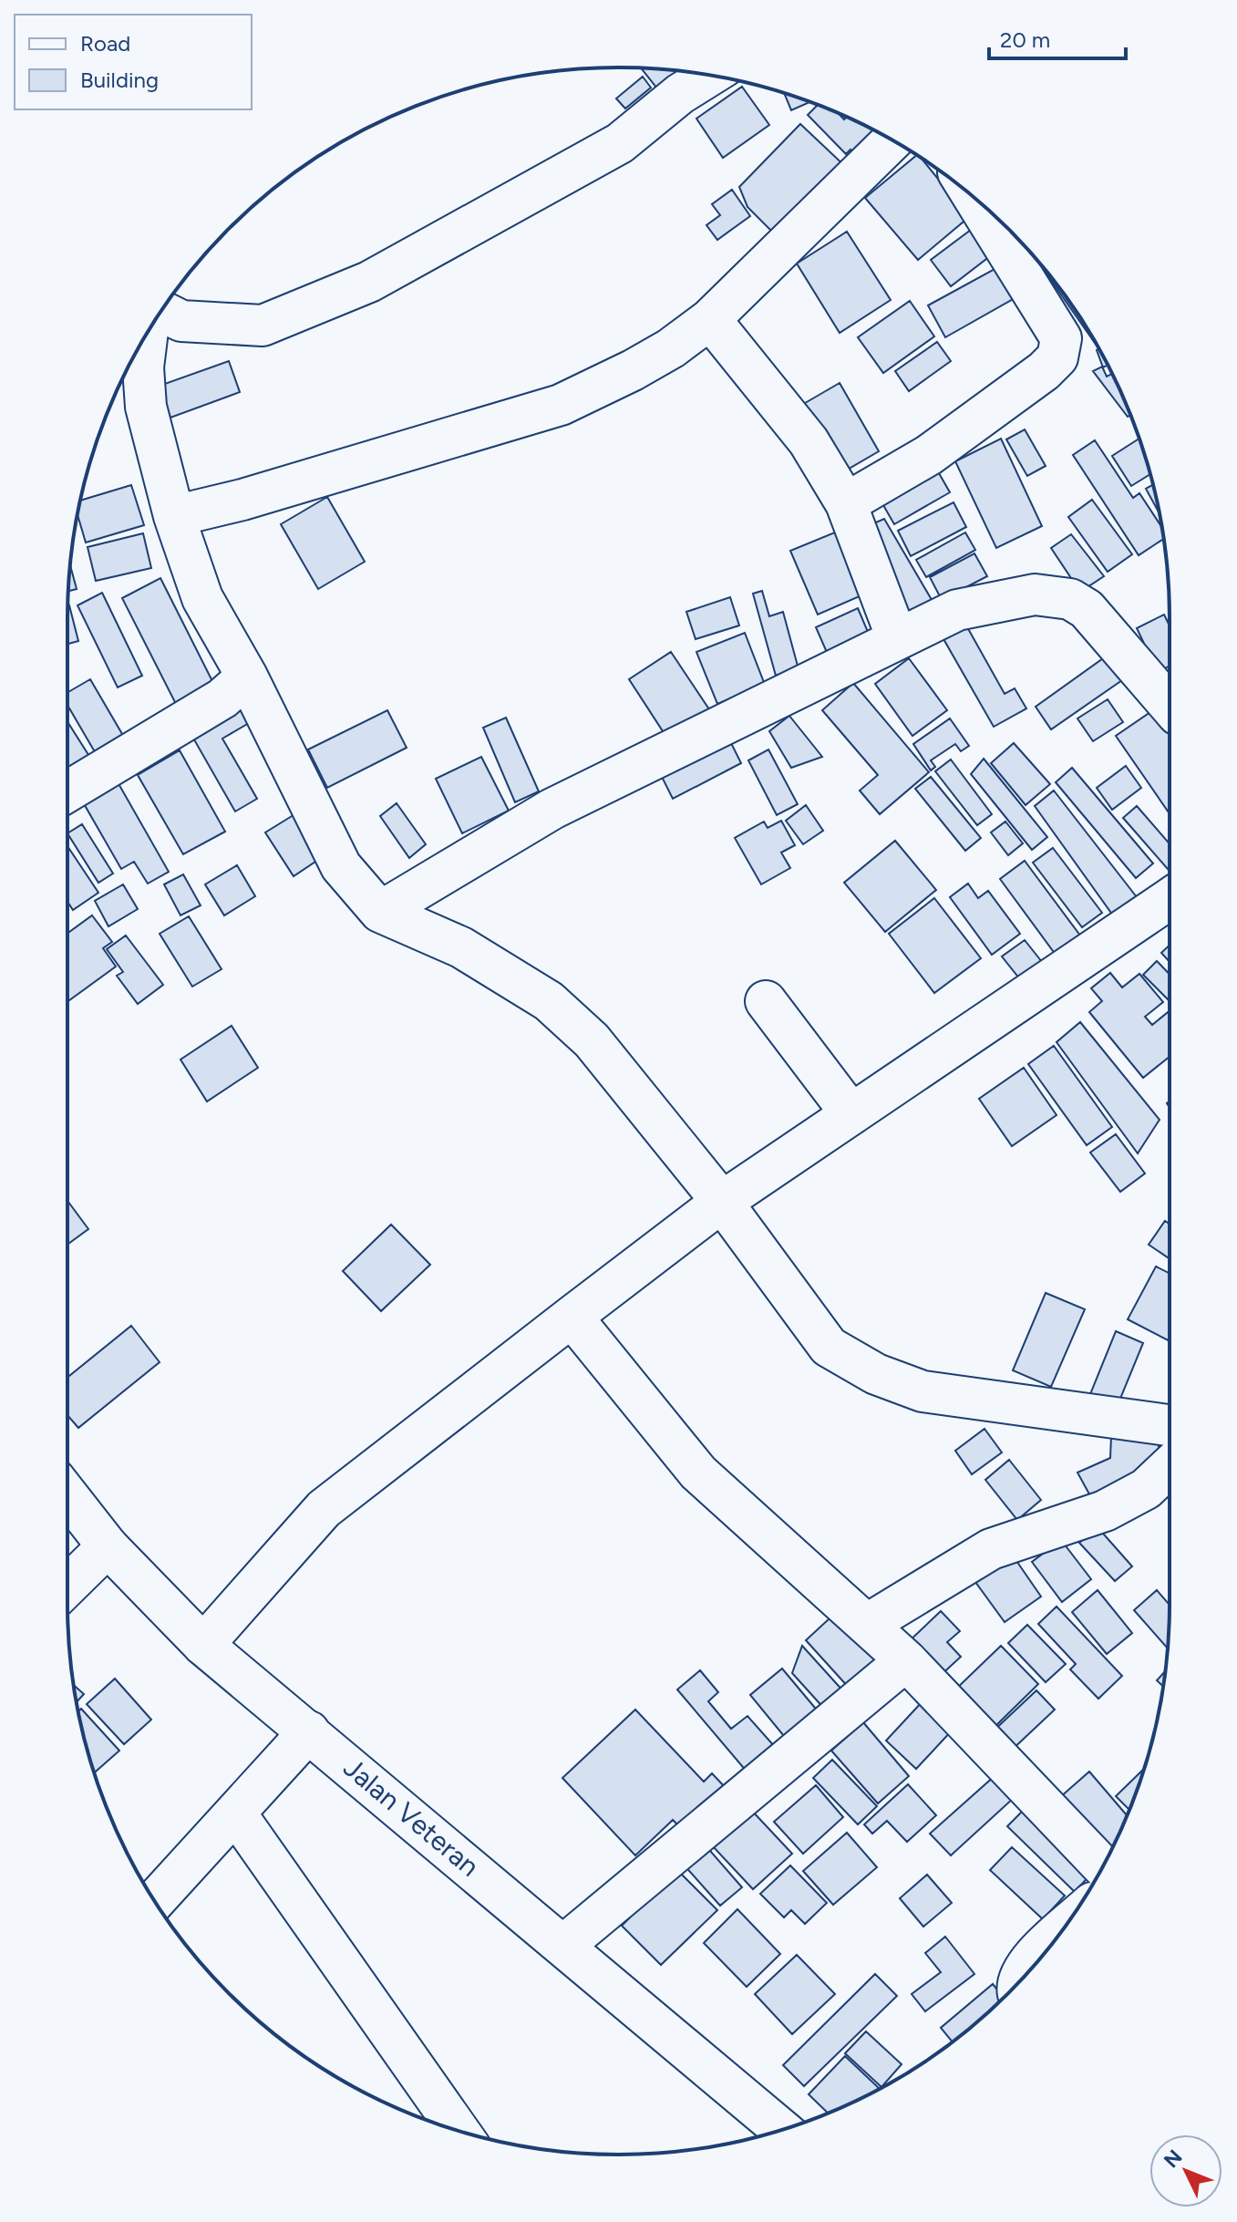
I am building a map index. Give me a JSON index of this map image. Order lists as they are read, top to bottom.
{
  "streets": {
    "street": ["Jalan Veteran"]
  },
  "legend": ["Road", "Building"],
  "scale_bar": "20 m",
  "north": "top left"
}
